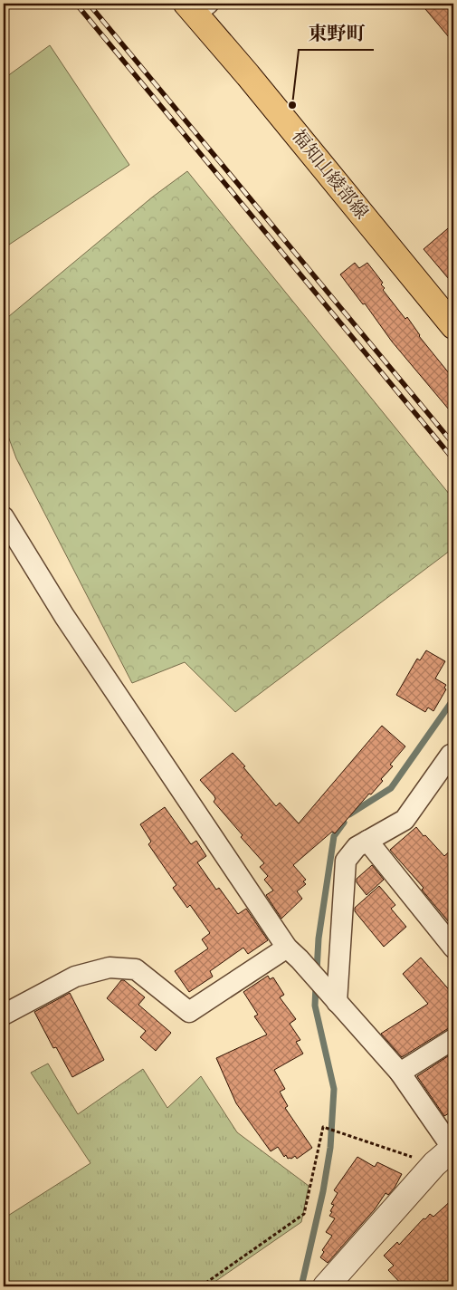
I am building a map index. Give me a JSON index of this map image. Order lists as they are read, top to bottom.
{
  "streets": {
    "main road": ["福知山綾部線"]
  },
  "places": ["東野町"]
}
